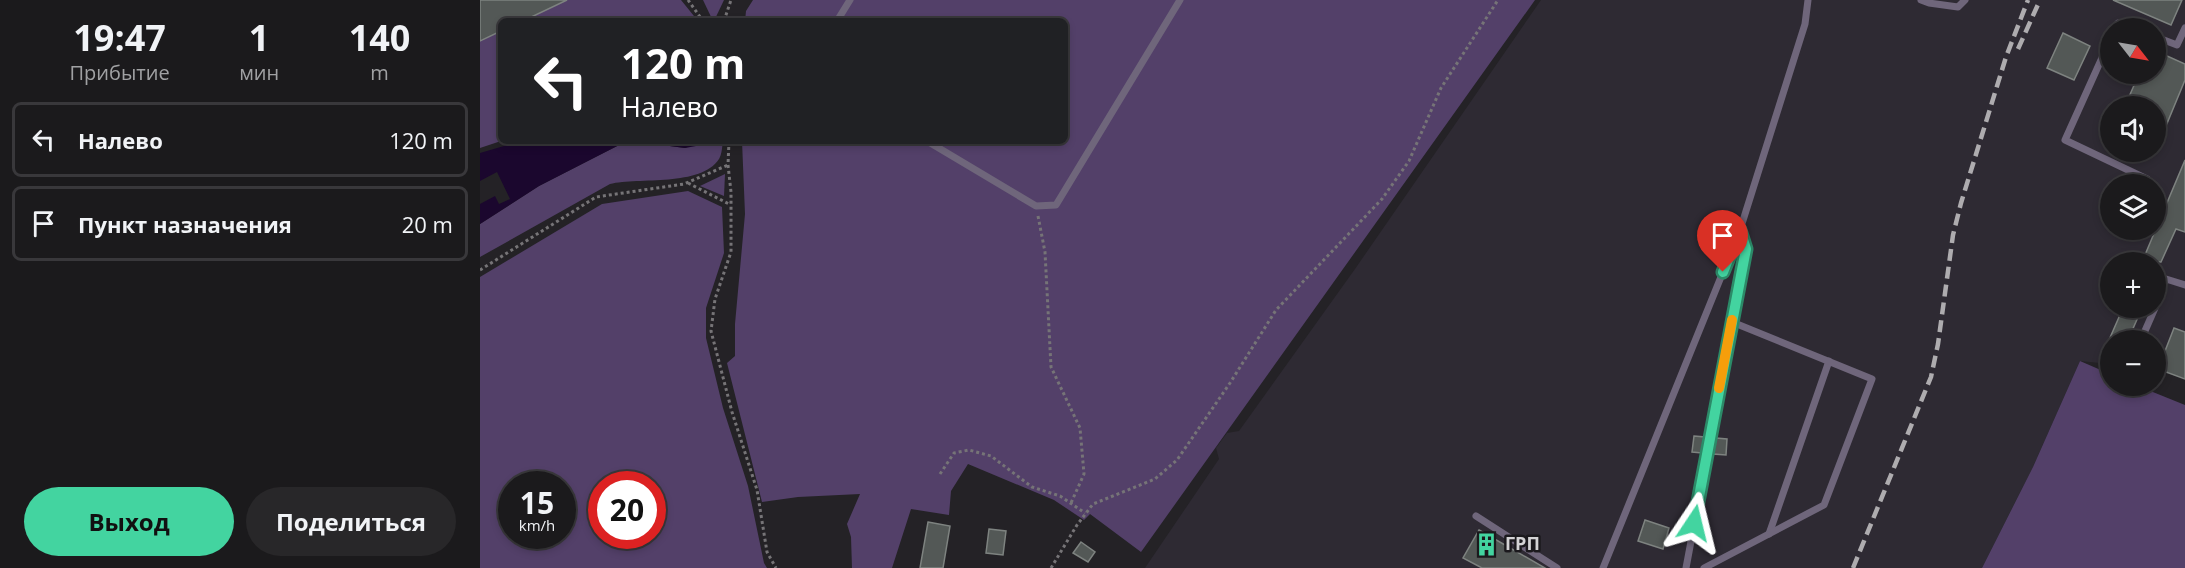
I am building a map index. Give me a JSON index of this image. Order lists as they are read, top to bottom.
{
  "places": {
    "building": ["ГРП"]
  },
  "north": "bottom right",
  "page": {
    "eta": [
      "19:47",
      "Прибытие",
      "1",
      "мин",
      "140",
      "m"
    ],
    "map_buttons": ["+", "−"],
    "turn": ["120 m", "Налево"],
    "list": [
      {
        "name": "Налево",
        "value": "120 m"
      },
      {
        "name": "Пункт назначения",
        "value": "20 m"
      }
    ],
    "speed": "15 km/h",
    "limit": "20",
    "buttons": ["Выход", "Поделиться"]
  }
}
